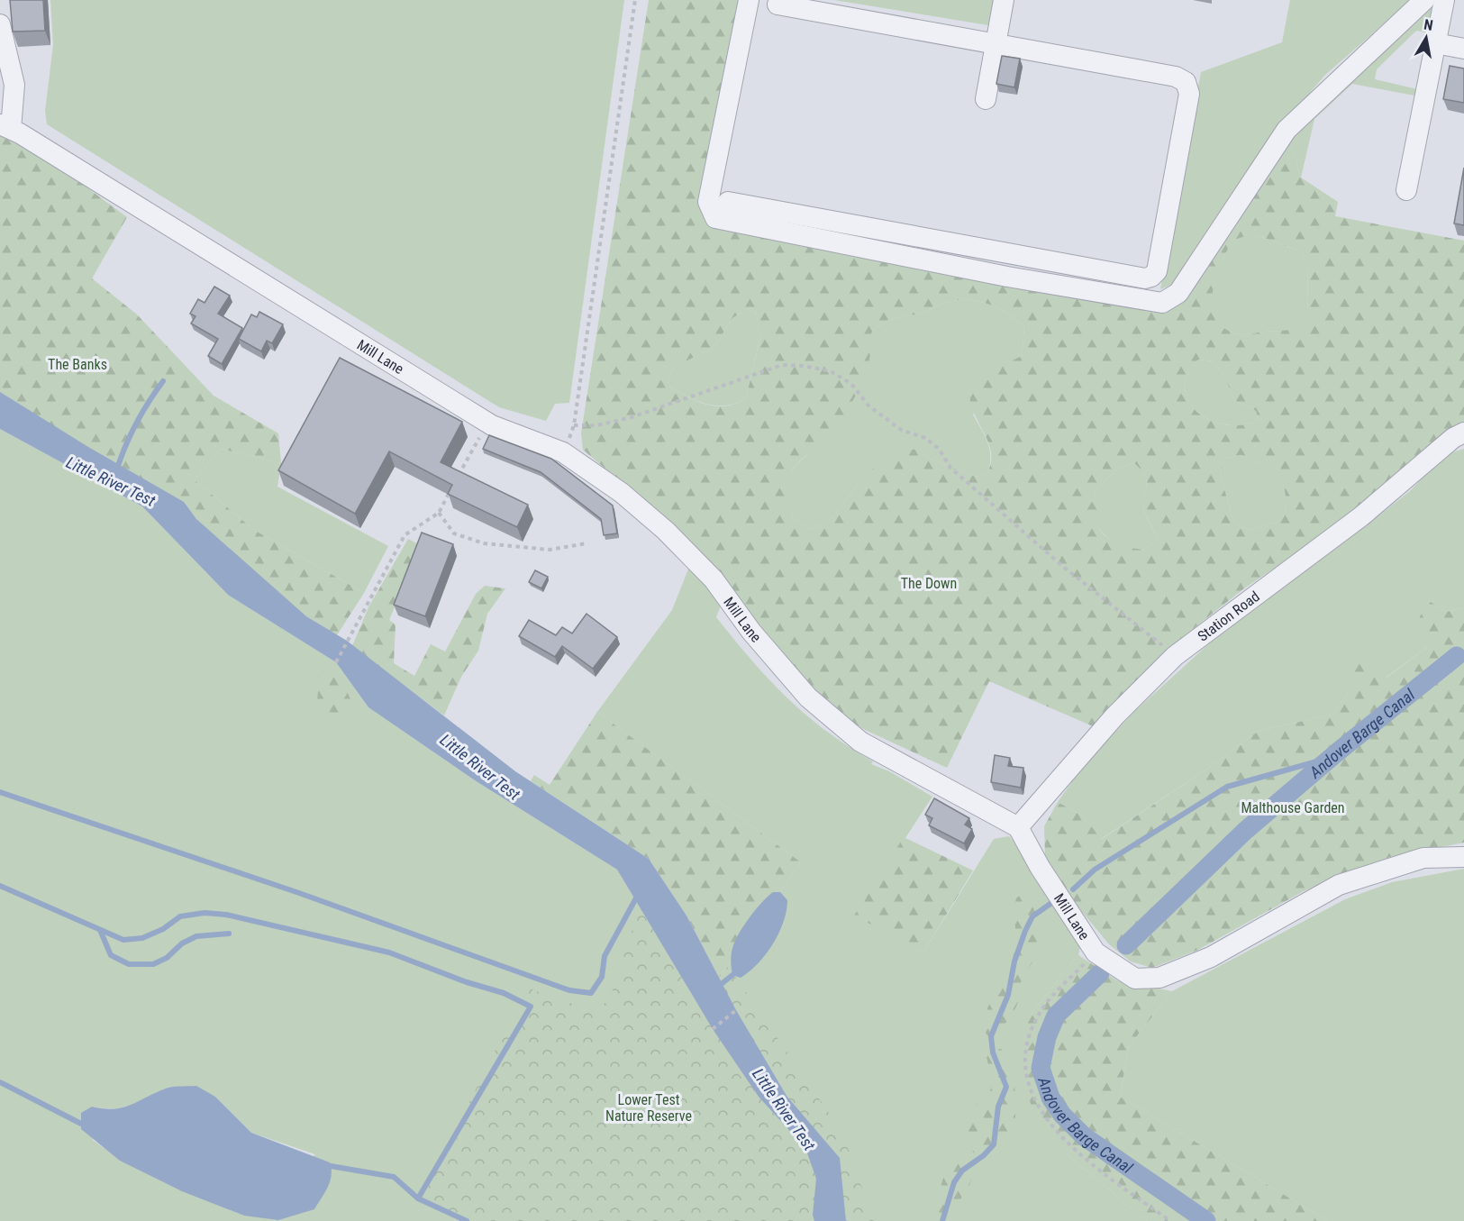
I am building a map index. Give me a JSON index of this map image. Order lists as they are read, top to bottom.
{
  "streets": {
    "street": ["Mill Lane", "Station Road"]
  },
  "crossings": [
    ["Mill Lane", "Station Road"]
  ],
  "water": ["Little River Test", "Andover Barge Canal"],
  "parks": [
    "The Banks",
    "The Down",
    "Malthouse Garden",
    "Lower Test Nature Reserve"
  ],
  "north": "top"
}
